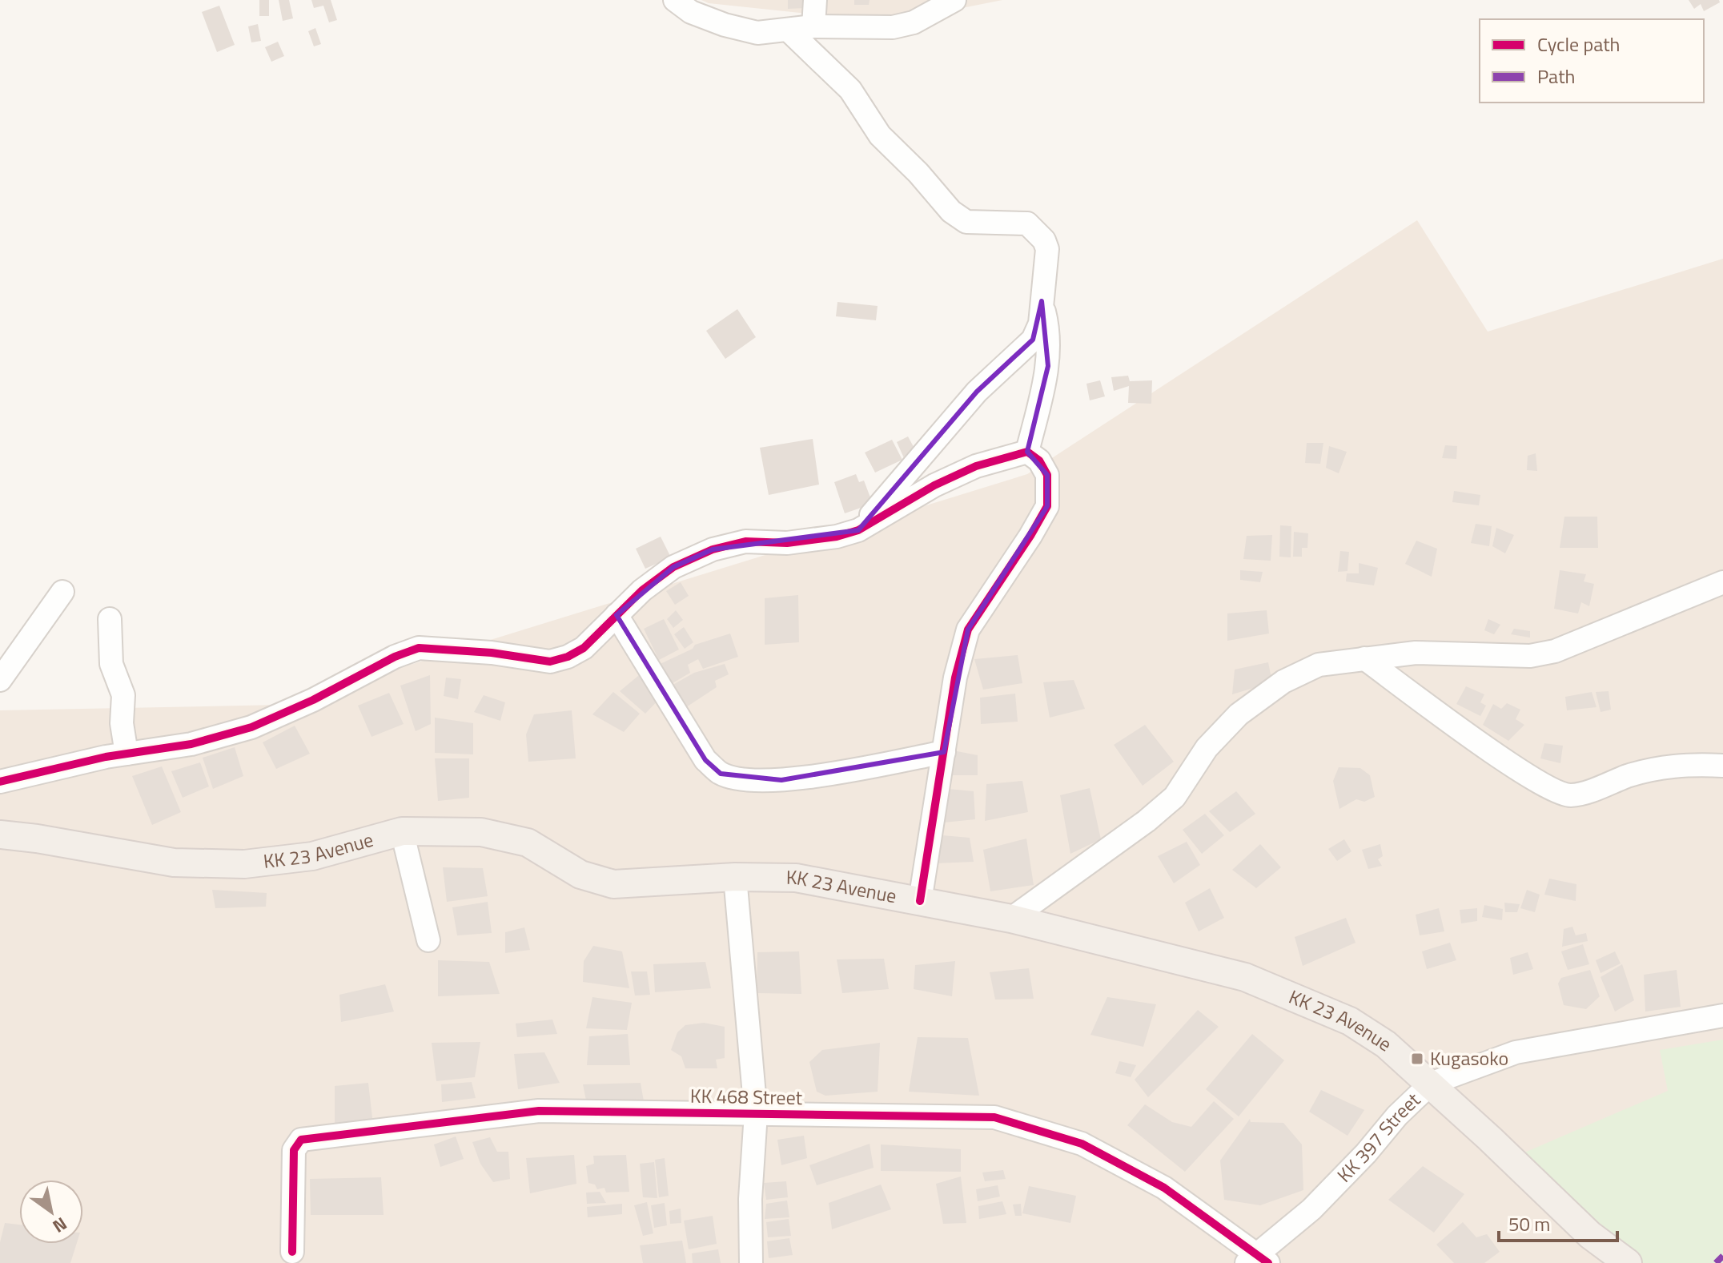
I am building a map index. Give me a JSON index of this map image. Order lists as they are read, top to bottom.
{
  "streets": {
    "main road": ["KK 23 Avenue"],
    "street": ["KK 468 Street", "KK 397 Street"]
  },
  "crossings": [
    ["KK 23 Avenue", "KK 397 Street"],
    ["KK 468 Street", "KK 397 Street"]
  ],
  "places": {
    "transit": ["Kugasoko"]
  },
  "legend": ["Cycle path", "Path"],
  "scale_bar": "50 m",
  "north": "bottom right"
}
